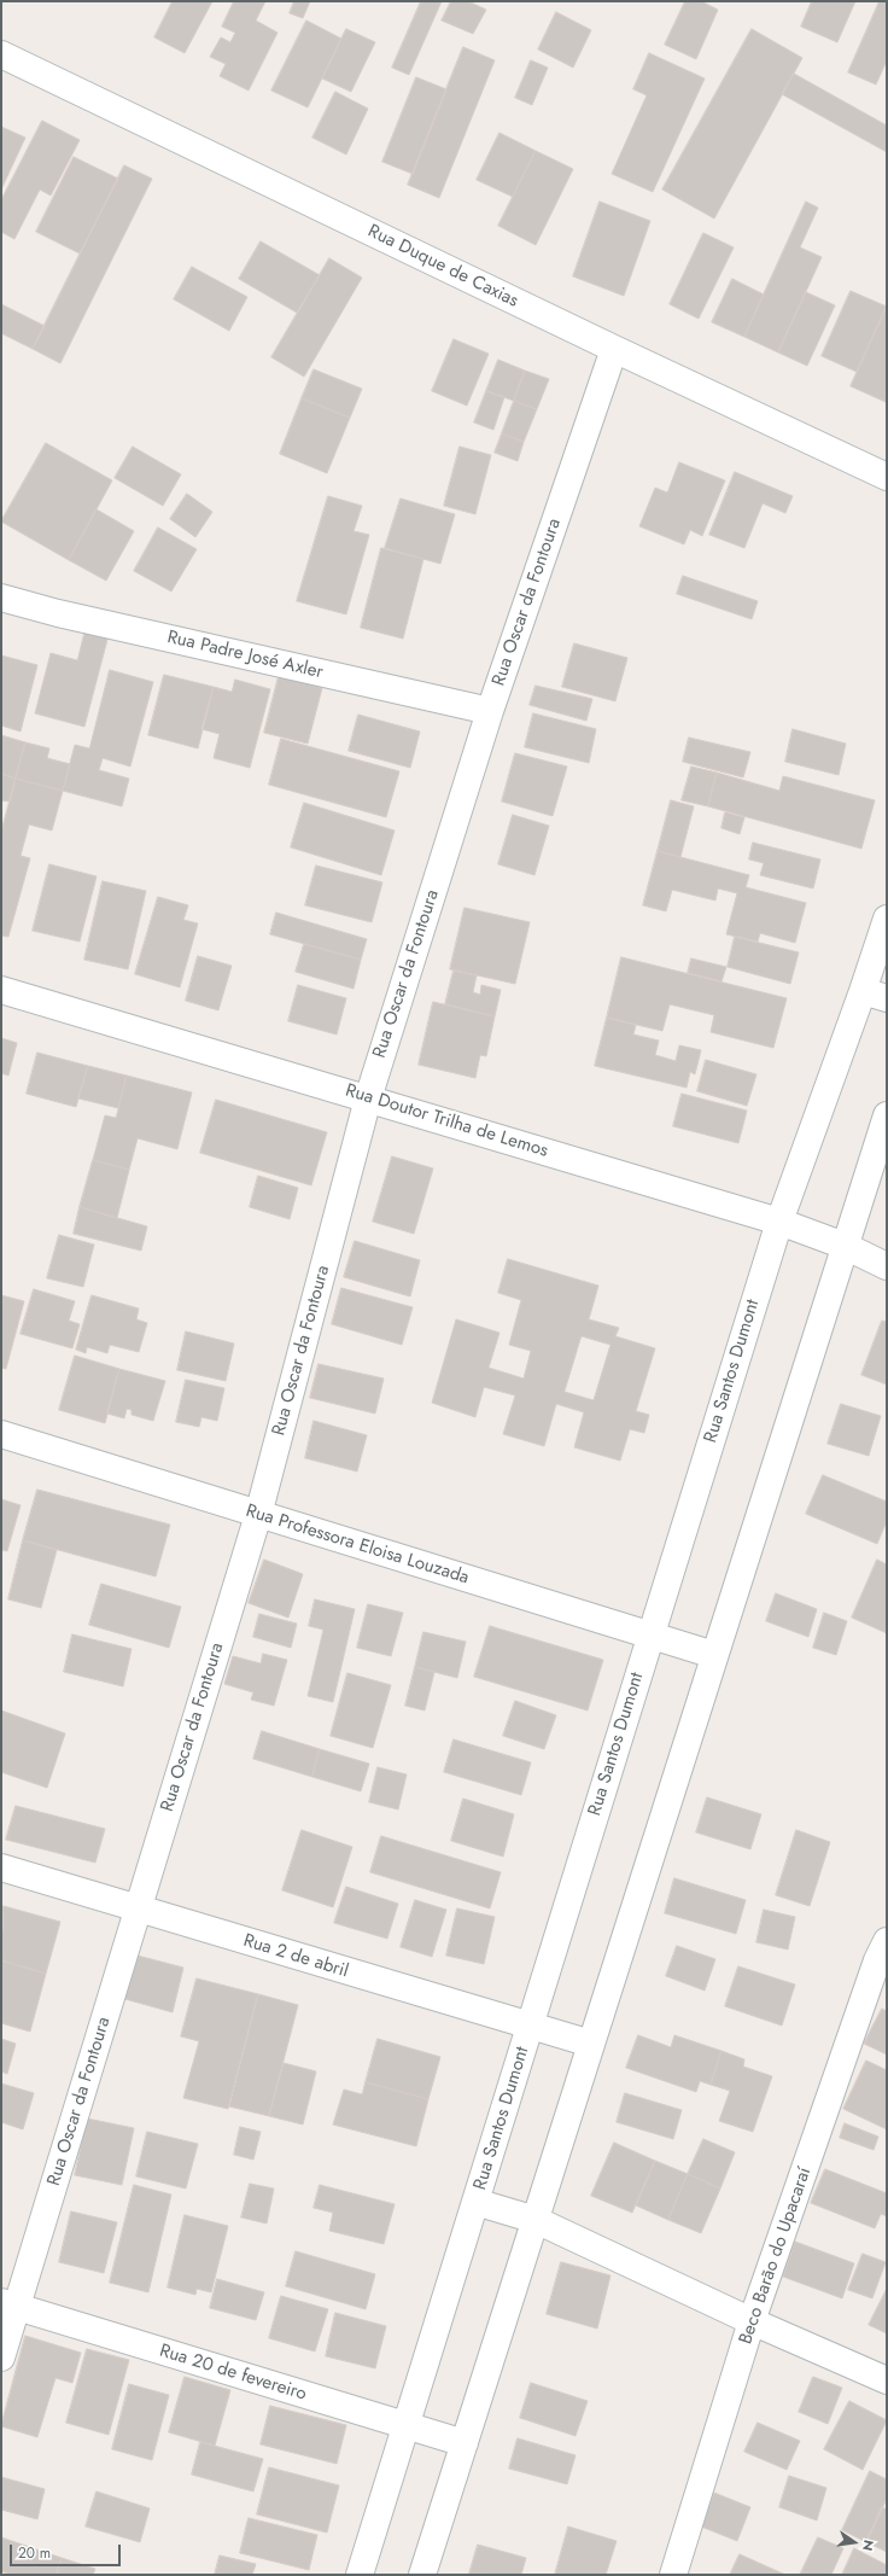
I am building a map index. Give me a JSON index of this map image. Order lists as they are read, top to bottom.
{
  "streets": {
    "street": [
      "Rua Duque de Caxias",
      "Rua Oscar da Fontoura",
      "Rua Padre José Axler",
      "Rua Doutor Trilha de Lemos",
      "Rua Santos Dumont",
      "Rua Professora Eloisa Louzada",
      "Rua 2 de abril",
      "Beco Barão do Upacaraí",
      "Rua 20 de fevereiro"
    ]
  },
  "crossings": [
    ["Rua Duque de Caxias", "Rua Oscar da Fontoura"],
    ["Rua Oscar da Fontoura", "Rua Padre José Axler"],
    ["Rua Oscar da Fontoura", "Rua Doutor Trilha de Lemos"],
    ["Rua Oscar da Fontoura", "Rua Professora Eloisa Louzada"],
    ["Rua Oscar da Fontoura", "Rua 2 de abril"],
    ["Rua Oscar da Fontoura", "Rua 20 de fevereiro"],
    ["Rua Doutor Trilha de Lemos", "Rua Santos Dumont"],
    ["Rua Santos Dumont", "Rua Professora Eloisa Louzada"],
    ["Rua Santos Dumont", "Rua 2 de abril"],
    ["Rua Santos Dumont", "Rua 20 de fevereiro"]
  ],
  "scale_bar": "20 m",
  "north": "right"
}
